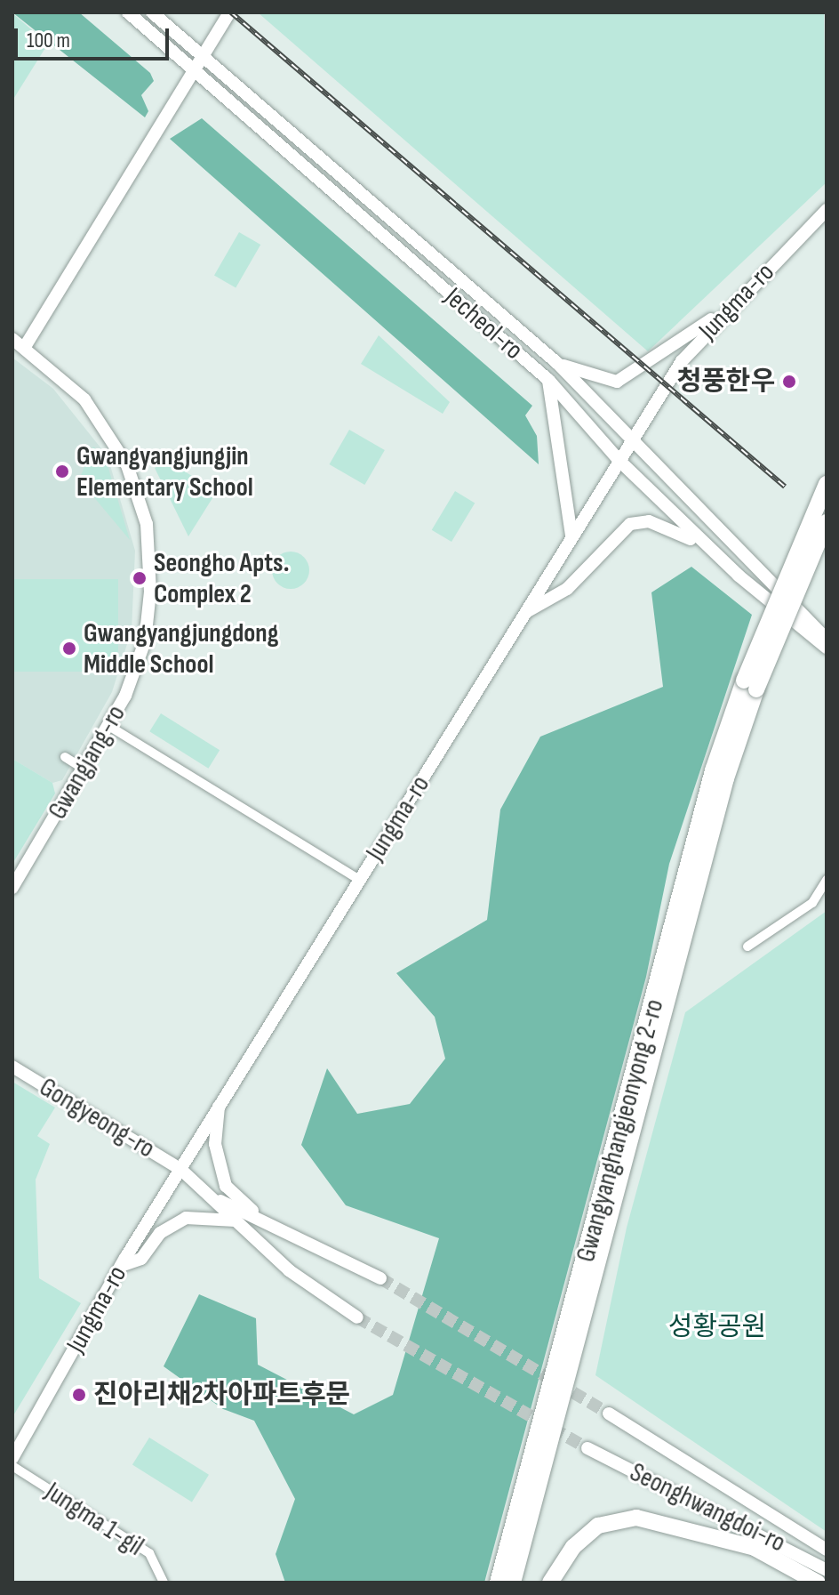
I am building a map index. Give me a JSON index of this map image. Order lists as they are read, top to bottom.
{
  "streets": {
    "highway": ["Gwangyanghangjeonyong 2-ro"],
    "main road": [
      "Jungma-ro",
      "Jecheol-ro",
      "Gwangjang-ro",
      "Gongyeong-ro",
      "Seonghwangdoi-ro"
    ],
    "street": ["Jungma 1-gil"]
  },
  "crossings": [
    ["Jungma-ro", "Jecheol-ro"],
    ["Jungma-ro", "Gongyeong-ro"]
  ],
  "parks": ["성황공원"],
  "places": [
    "청풍한우",
    "Gwangyangjungjin Elementary School",
    "Seongho Apts. Complex 2",
    "Gwangyangjungdong Middle School",
    "진아리채2차아파트후문"
  ],
  "scale_bar": "100 m"
}
